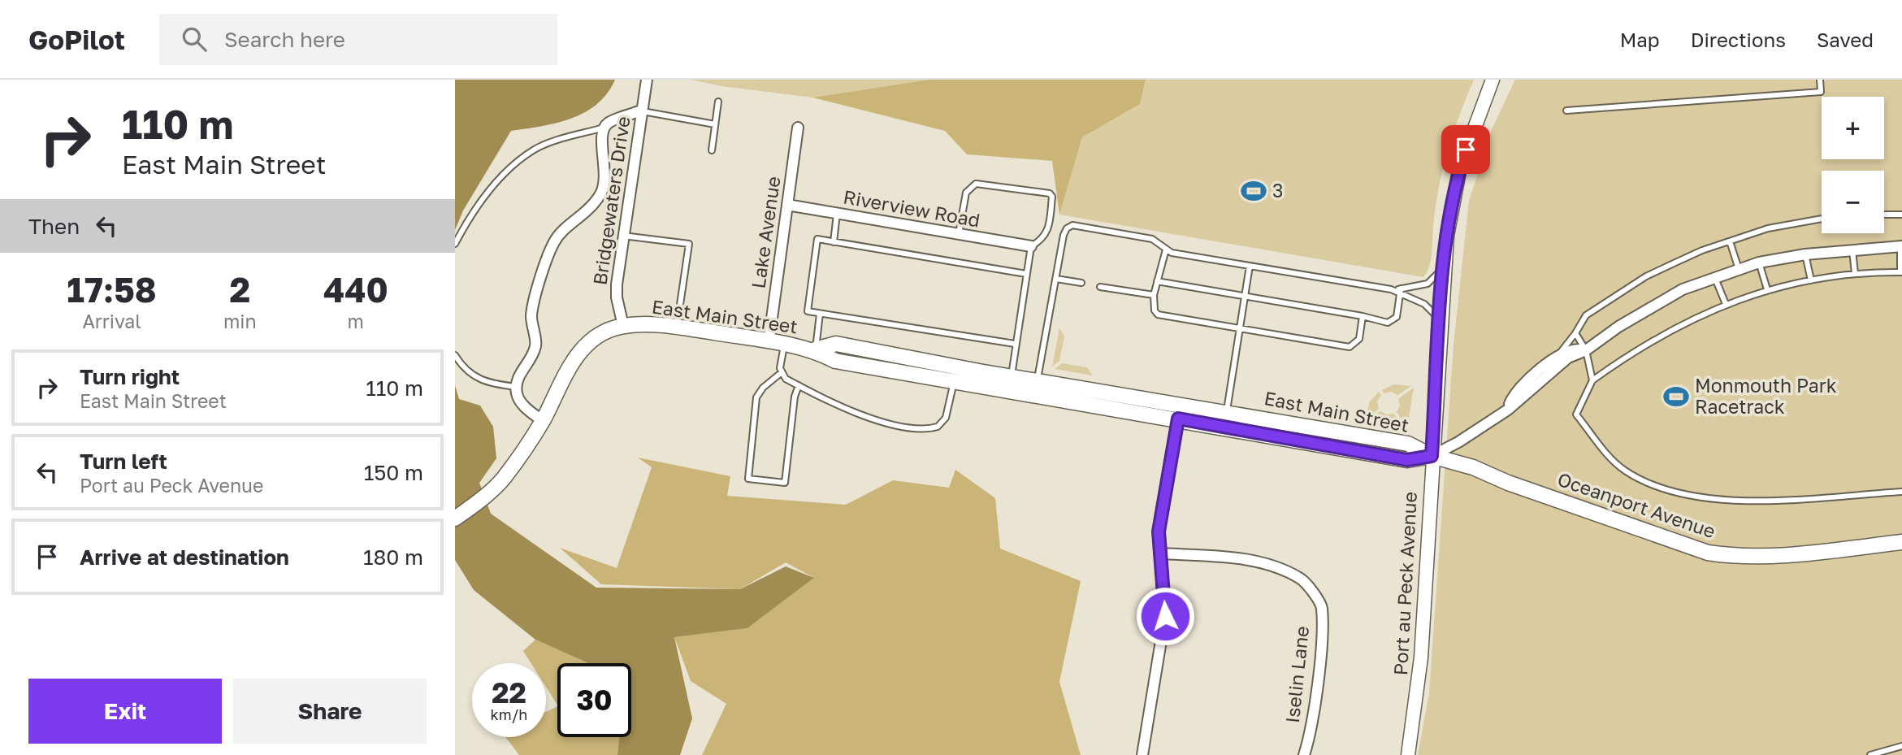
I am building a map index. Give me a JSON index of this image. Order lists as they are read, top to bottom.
{
  "streets": {
    "main road": ["East Main Street", "Oceanport Avenue"],
    "street": [
      "Bridgewaters Drive",
      "Riverview Road",
      "Lake Avenue",
      "Port au Peck Avenue",
      "Iselin Lane"
    ]
  },
  "crossings": [
    ["Bridgewaters Drive", "East Main Street"],
    ["Riverview Road", "Lake Avenue"],
    ["Lake Avenue", "East Main Street"],
    ["East Main Street", "Oceanport Avenue"],
    ["East Main Street", "Port au Peck Avenue"],
    ["Oceanport Avenue", "Port au Peck Avenue"]
  ],
  "places": {
    "sports": ["3", "Monmouth Park Racetrack"]
  },
  "page": {
    "header": "GoPilot",
    "search": "Search here",
    "nav": ["Map", "Directions", "Saved"],
    "turn": ["110 m", "East Main Street"],
    "map_buttons": ["+", "−"],
    "then": "Then",
    "eta": [
      "17:58",
      "Arrival",
      "2",
      "min",
      "440",
      "m"
    ],
    "list": [
      {
        "name": "Turn right",
        "note": "East Main Street",
        "value": "110 m"
      },
      {
        "name": "Turn left",
        "note": "Port au Peck Avenue",
        "value": "150 m"
      },
      {
        "name": "Arrive at destination",
        "value": "180 m"
      }
    ],
    "speed": "22 km/h",
    "limit": "30",
    "buttons": ["Exit", "Share"]
  }
}
